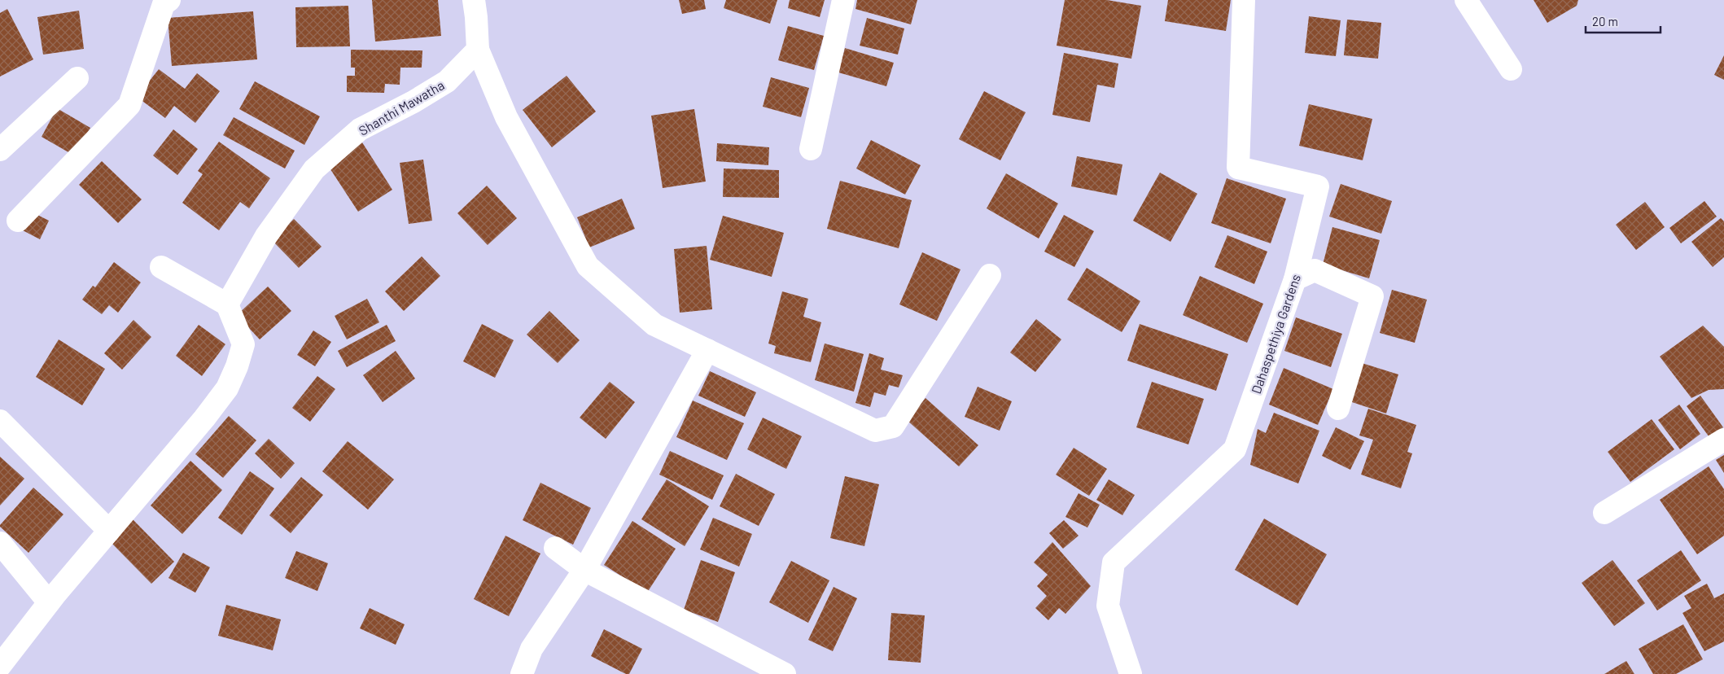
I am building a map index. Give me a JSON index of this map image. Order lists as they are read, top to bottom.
{
  "streets": {
    "street": ["Shanthi Mawatha", "Dahaspethiya Gardens"]
  },
  "scale_bar": "20 m"
}
